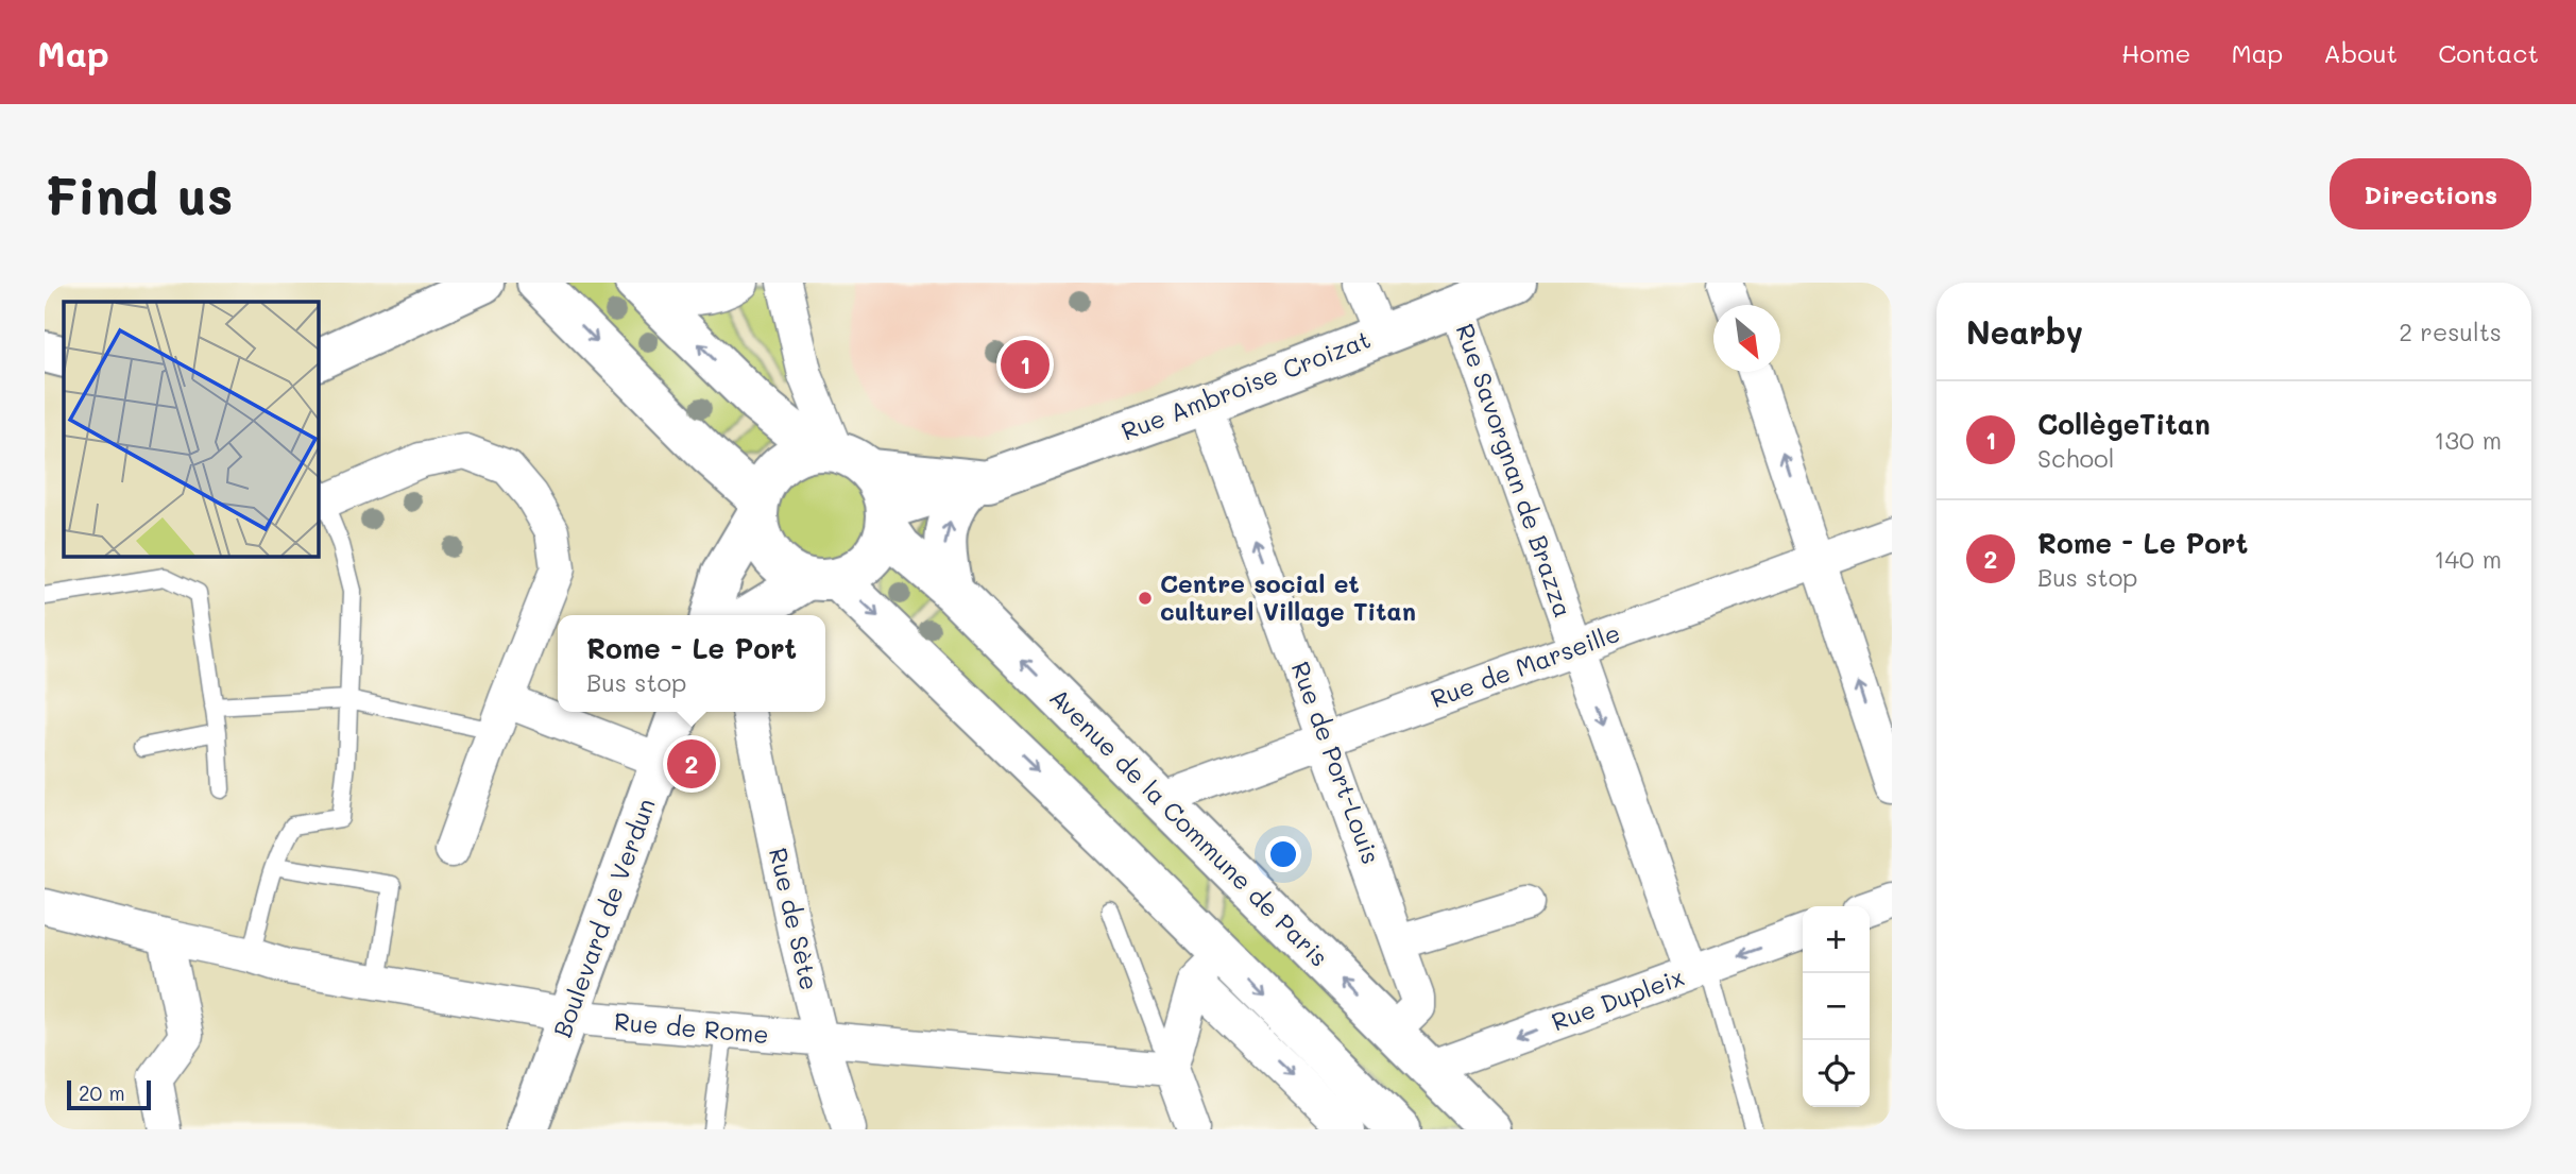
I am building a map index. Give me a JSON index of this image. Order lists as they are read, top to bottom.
{
  "streets": {
    "main road": ["Rue Ambroise Croizat", "Avenue de la Commune de Paris", "Boulevard de Verdun"],
    "street": [
      "Rue Savorgnan de Brazza",
      "Rue de Marseille",
      "Rue de Port-Louis",
      "Rue de Sète",
      "Rue Dupleix",
      "Rue de Rome"
    ]
  },
  "crossings": [
    ["Rue Ambroise Croizat", "Rue Savorgnan de Brazza"],
    ["Rue Ambroise Croizat", "Rue de Port-Louis"],
    ["Rue Ambroise Croizat", "Avenue de la Commune de Paris"],
    ["Rue Savorgnan de Brazza", "Rue de Marseille"],
    ["Rue Savorgnan de Brazza", "Rue Dupleix"],
    ["Rue de Marseille", "Rue de Port-Louis"],
    ["Rue de Marseille", "Avenue de la Commune de Paris"],
    ["Rue de Port-Louis", "Avenue de la Commune de Paris"],
    ["Avenue de la Commune de Paris", "Rue Dupleix"],
    ["Boulevard de Verdun", "Rue de Rome"],
    ["Rue de Sète", "Rue de Rome"]
  ],
  "one_way": ["Rue de Port-Louis"],
  "places": ["Centre social et culturel Village Titan"],
  "scale_bar": "20 m",
  "north": "bottom right",
  "page": {
    "header": "Map",
    "nav": [
      "Home",
      "Map",
      "About",
      "Contact"
    ],
    "buttons": "Directions",
    "title": "Find us",
    "heading": ["Nearby", "2 results"],
    "pins": ["1", "2"],
    "list": [
      {
        "mark": "1",
        "name": "CollègeTitan",
        "note": "School",
        "value": "130 m"
      },
      {
        "mark": "2",
        "name": "Rome - Le Port",
        "note": "Bus stop",
        "value": "140 m"
      }
    ],
    "popup": ["Rome - Le Port", "Bus stop"],
    "map_buttons": ["+", "−"],
    "scale": "20 m"
  }
}
